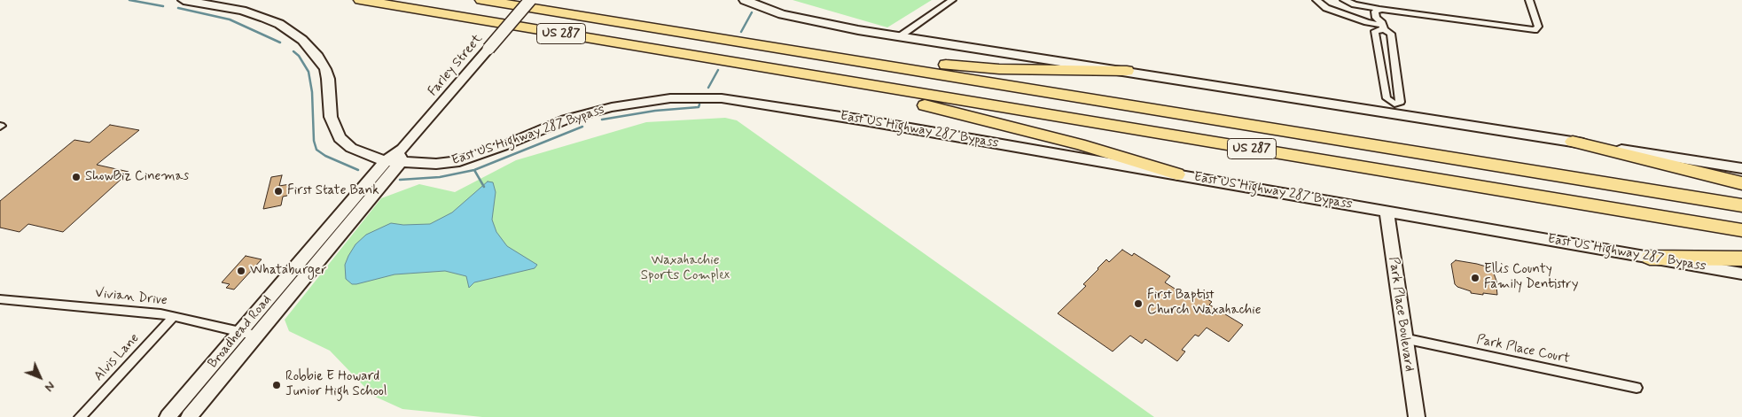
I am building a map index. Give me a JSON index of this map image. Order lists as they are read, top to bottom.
{
  "streets": {
    "highway": ["US 287"],
    "main road": [
      "Farley Street",
      "East US Highway 287 Bypass",
      "Park Place Boulevard",
      "Broadhead Road"
    ],
    "street": ["Vivian Drive", "Park Place Court", "Alvis Lane"]
  },
  "crossings": [
    ["Farley Street", "East US Highway 287 Bypass"],
    ["Farley Street", "Broadhead Road"],
    ["East US Highway 287 Bypass", "Park Place Boulevard"],
    ["East US Highway 287 Bypass", "Broadhead Road"],
    ["Vivian Drive", "Broadhead Road"],
    ["Vivian Drive", "Alvis Lane"],
    ["Park Place Boulevard", "Park Place Court"]
  ],
  "parks": ["Waxahachie Sports Complex"],
  "places": [
    "ShowBiz Cinemas",
    "First State Bank",
    "Whataburger",
    "Ellis County Family Dentistry",
    "First Baptist Church Waxahachie",
    "Robbie E Howard Junior High School"
  ],
  "north": "bottom right"
}
